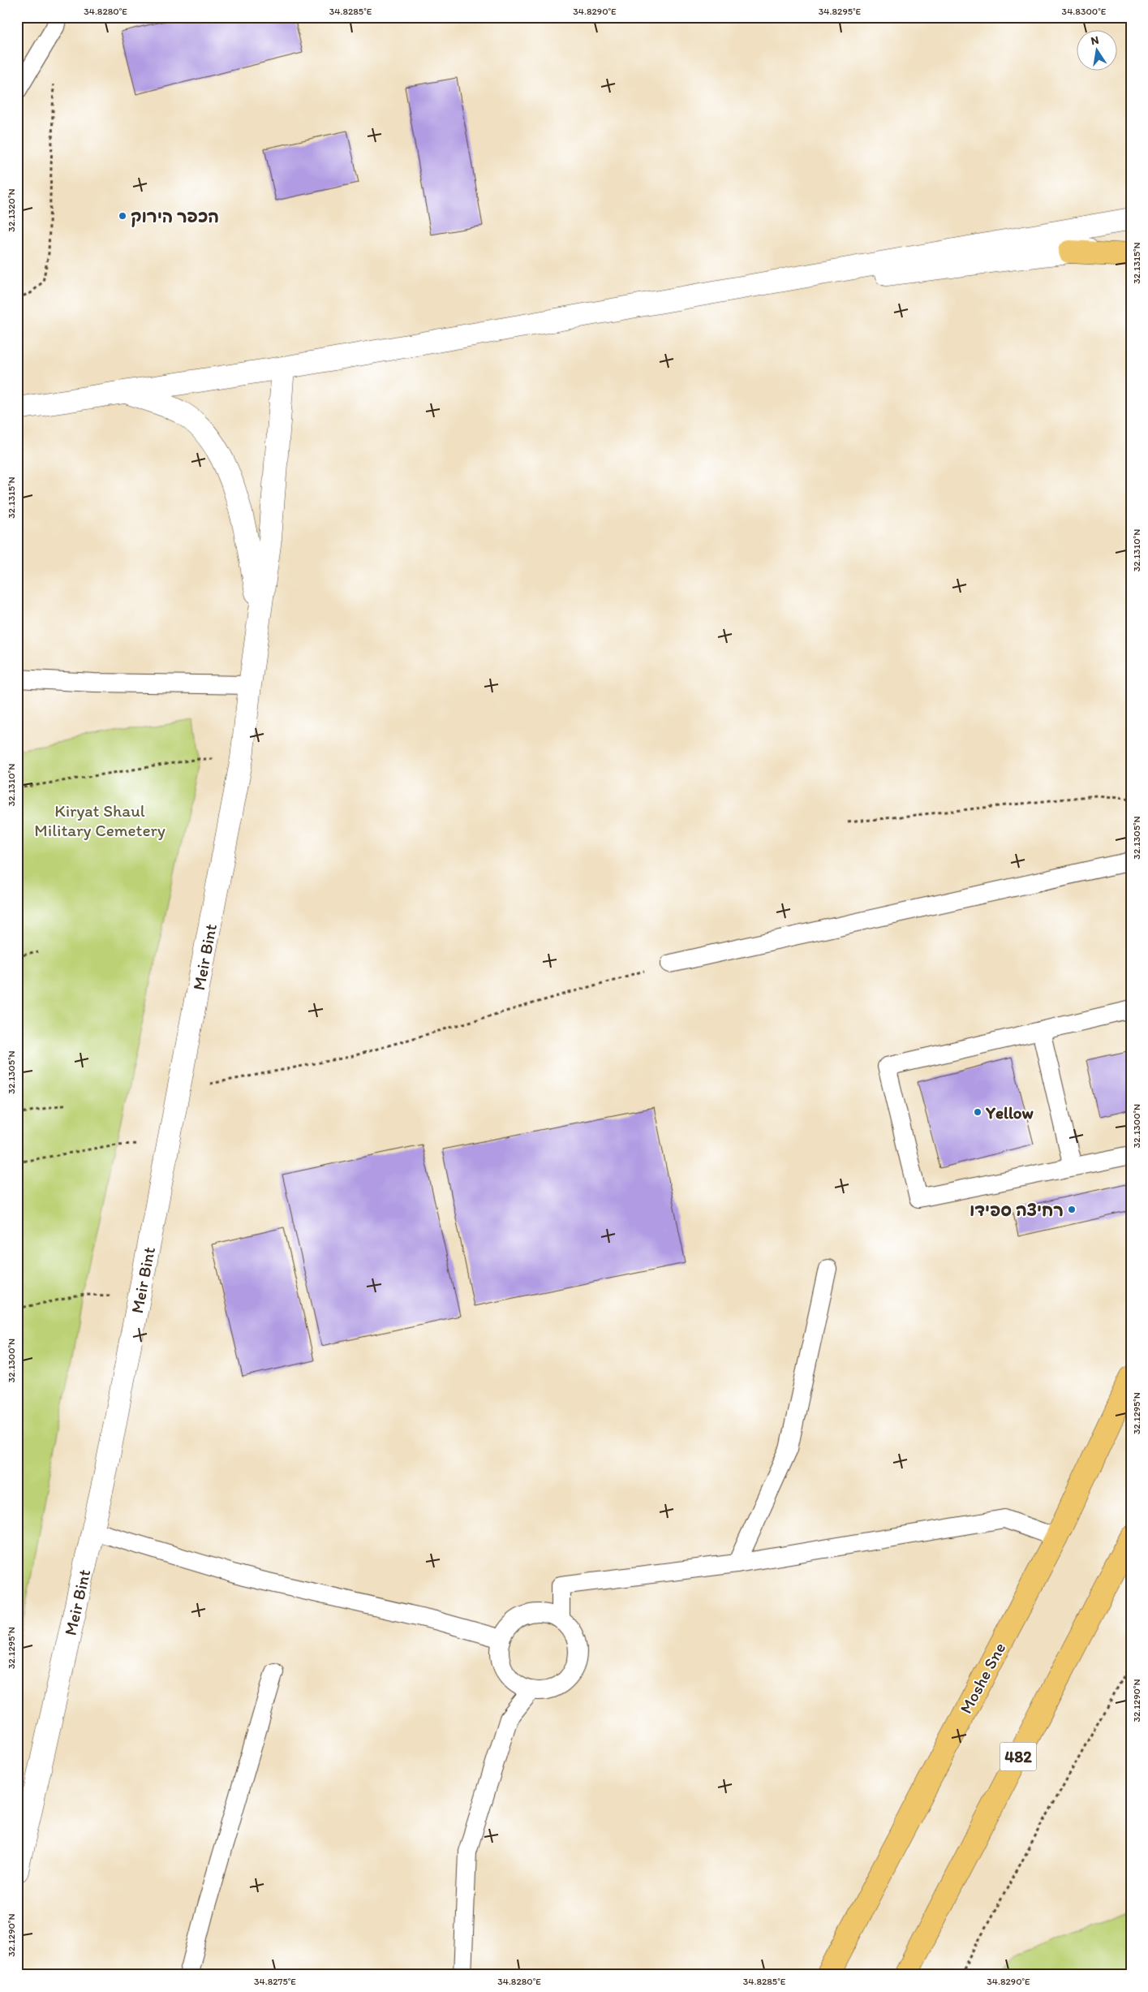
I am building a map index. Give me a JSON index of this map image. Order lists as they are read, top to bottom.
{
  "streets": {
    "main road": ["Moshe Sne", "482"],
    "street": ["Meir Bint"]
  },
  "parks": ["Kiryat Shaul Military Cemetery"],
  "places": ["הכפר הירוק", "Yellow", "רחיצה ספידו"],
  "north": "top",
  "coordinates": [
    "34.8280°E",
    "34.8285°E",
    "34.8290°E",
    "34.8295°E",
    "34.8300°E",
    "32.1320°N",
    "32.1315°N",
    "32.1310°N",
    "32.1305°N",
    "32.1300°N",
    "32.1295°N",
    "32.1290°N",
    "34.8275°E"
  ]
}
